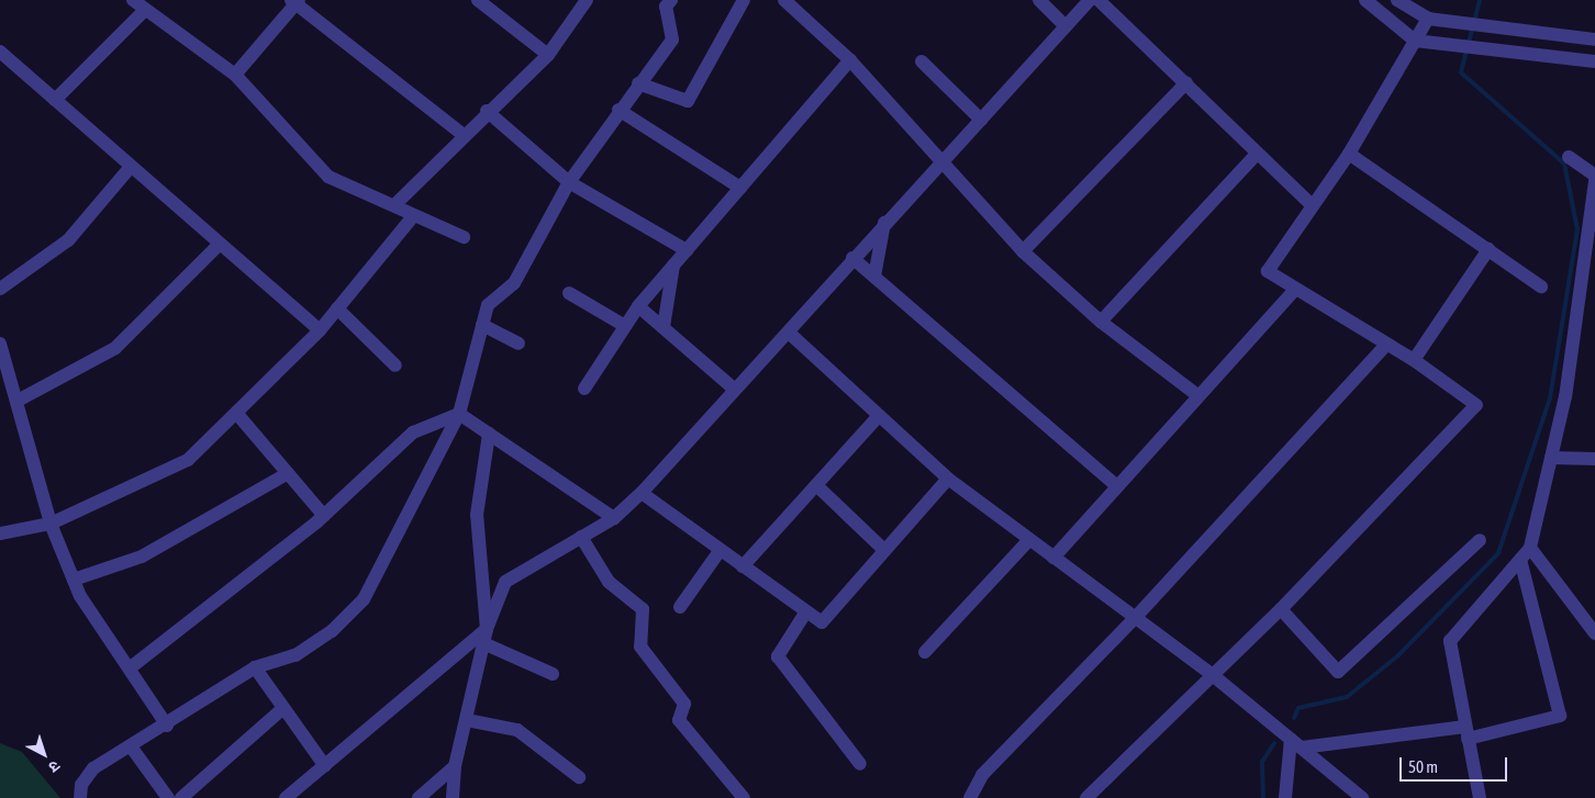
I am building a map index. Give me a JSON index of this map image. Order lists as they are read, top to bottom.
{
  "scale_bar": "50 m",
  "north": "bottom right"
}
